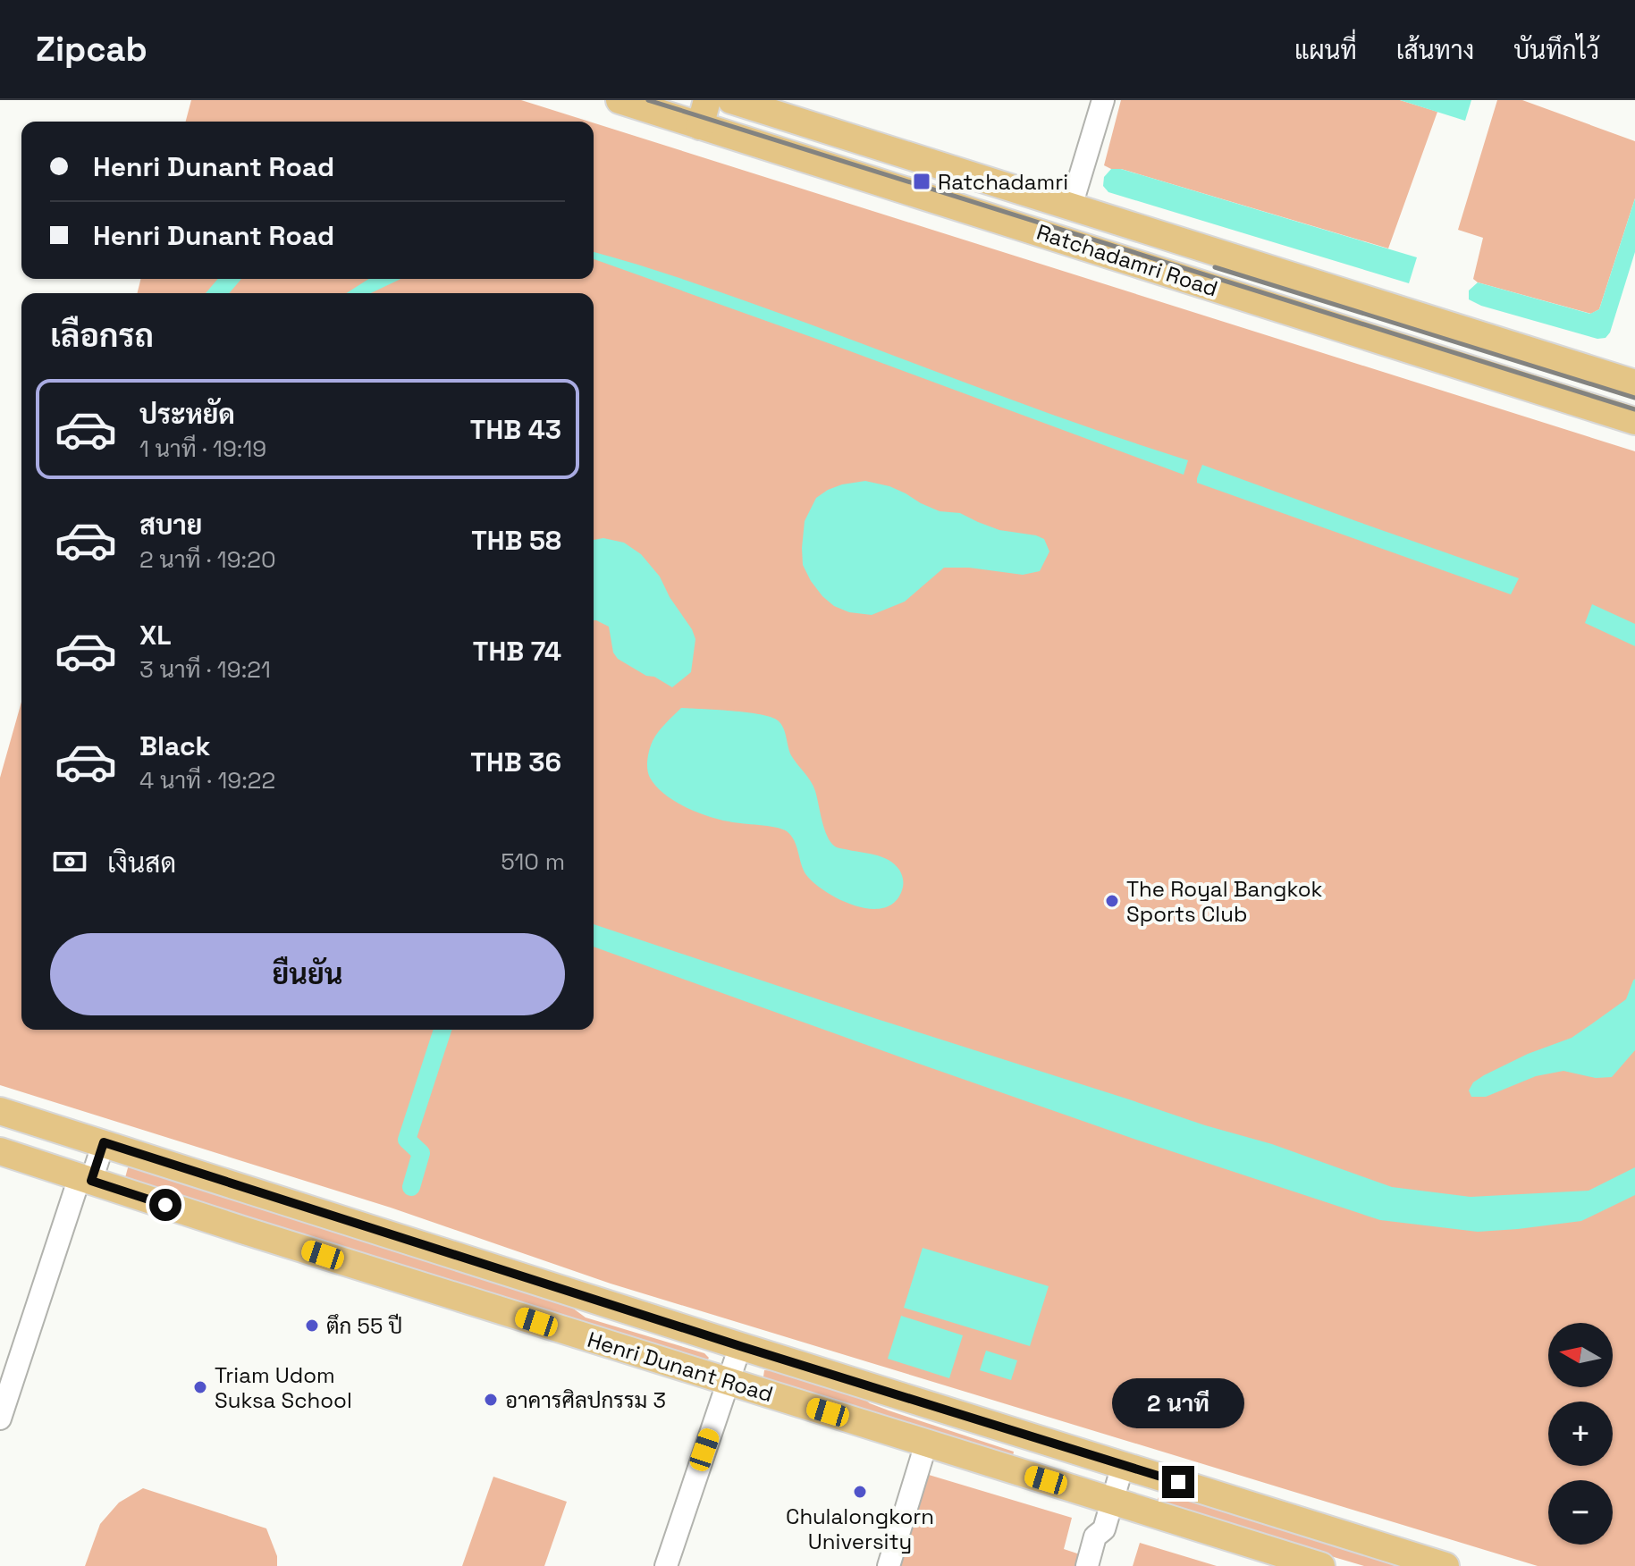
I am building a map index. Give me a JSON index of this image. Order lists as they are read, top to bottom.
{
  "streets": {
    "main road": ["Ratchadamri Road", "Henri Dunant Road"]
  },
  "places": {
    "transit": ["Ratchadamri"],
    "other": [
      "The Royal Bangkok Sports Club",
      "ตึก 55 ปี",
      "Triam Udom Suksa School",
      "อาคารศิลปกรรม 3",
      "Chulalongkorn University"
    ]
  },
  "north": "left",
  "page": {
    "header": "Zipcab",
    "nav": ["แผนที่", "เส้นทาง", "บันทึกไว้"],
    "banner": ["Henri Dunant Road", "Henri Dunant Road"],
    "heading": "เลือกรถ",
    "list": [
      {
        "name": "ประหยัด",
        "note": "1 นาที · 19:19",
        "value": "THB 43"
      },
      {
        "name": "สบาย",
        "note": "2 นาที · 19:20",
        "value": "THB 58"
      },
      {
        "name": "XL",
        "note": "3 นาที · 19:21",
        "value": "THB 74"
      },
      {
        "name": "Black",
        "note": "4 นาที · 19:22",
        "value": "THB 36"
      }
    ],
    "pay": ["เงินสด", "510 m"],
    "buttons": "ยืนยัน",
    "map_buttons": ["+", "−"],
    "bubble": "2 นาที"
  }
}
